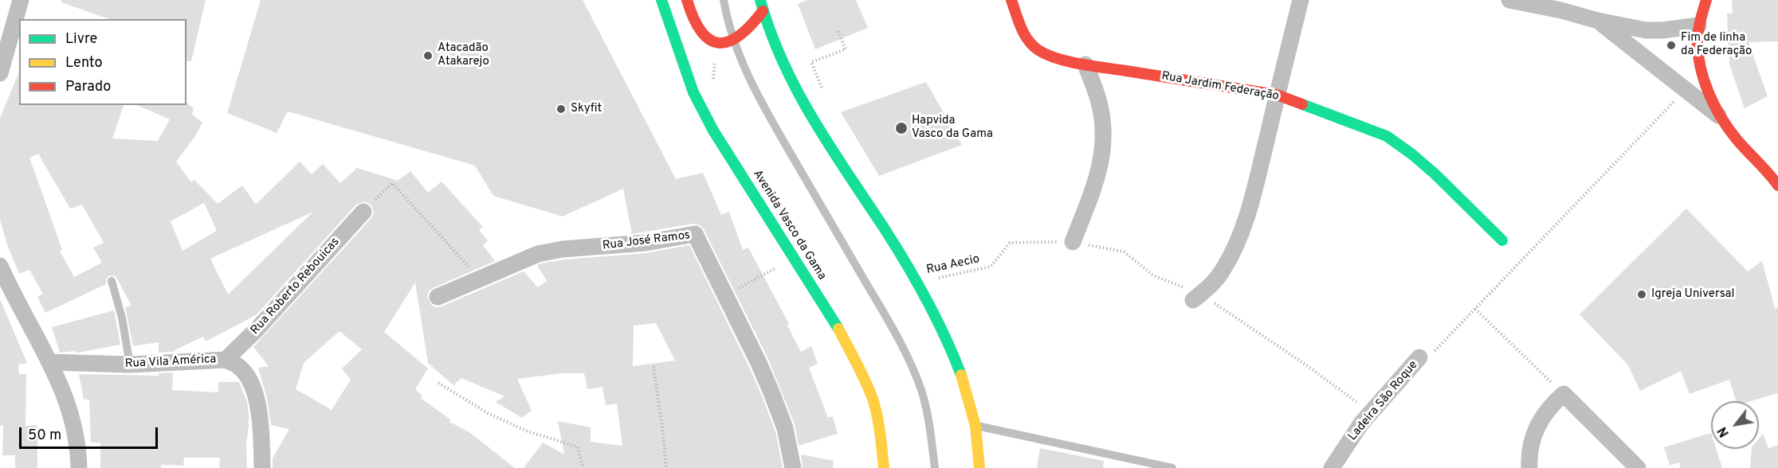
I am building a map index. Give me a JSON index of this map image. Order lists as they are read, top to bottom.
{
  "streets": {
    "main road": ["Rua Jardim Federação", "Avenida Vasco da Gama"],
    "street": [
      "Rua José Ramos",
      "Rua Roberto Rebouicas",
      "Rua Vila América",
      "Ladeira São Roque"
    ],
    "path": ["Rua Aecio"]
  },
  "crossings": [
    ["Rua Roberto Rebouicas", "Rua Vila América"]
  ],
  "places": [
    "Fim de linha da Federação",
    "Atacadão Atakarejo",
    "Skyfit",
    "Hapvida Vasco da Gama",
    "Igreja Universal"
  ],
  "legend": ["Livre", "Lento", "Parado"],
  "scale_bar": "50 m",
  "north": "bottom left"
}
